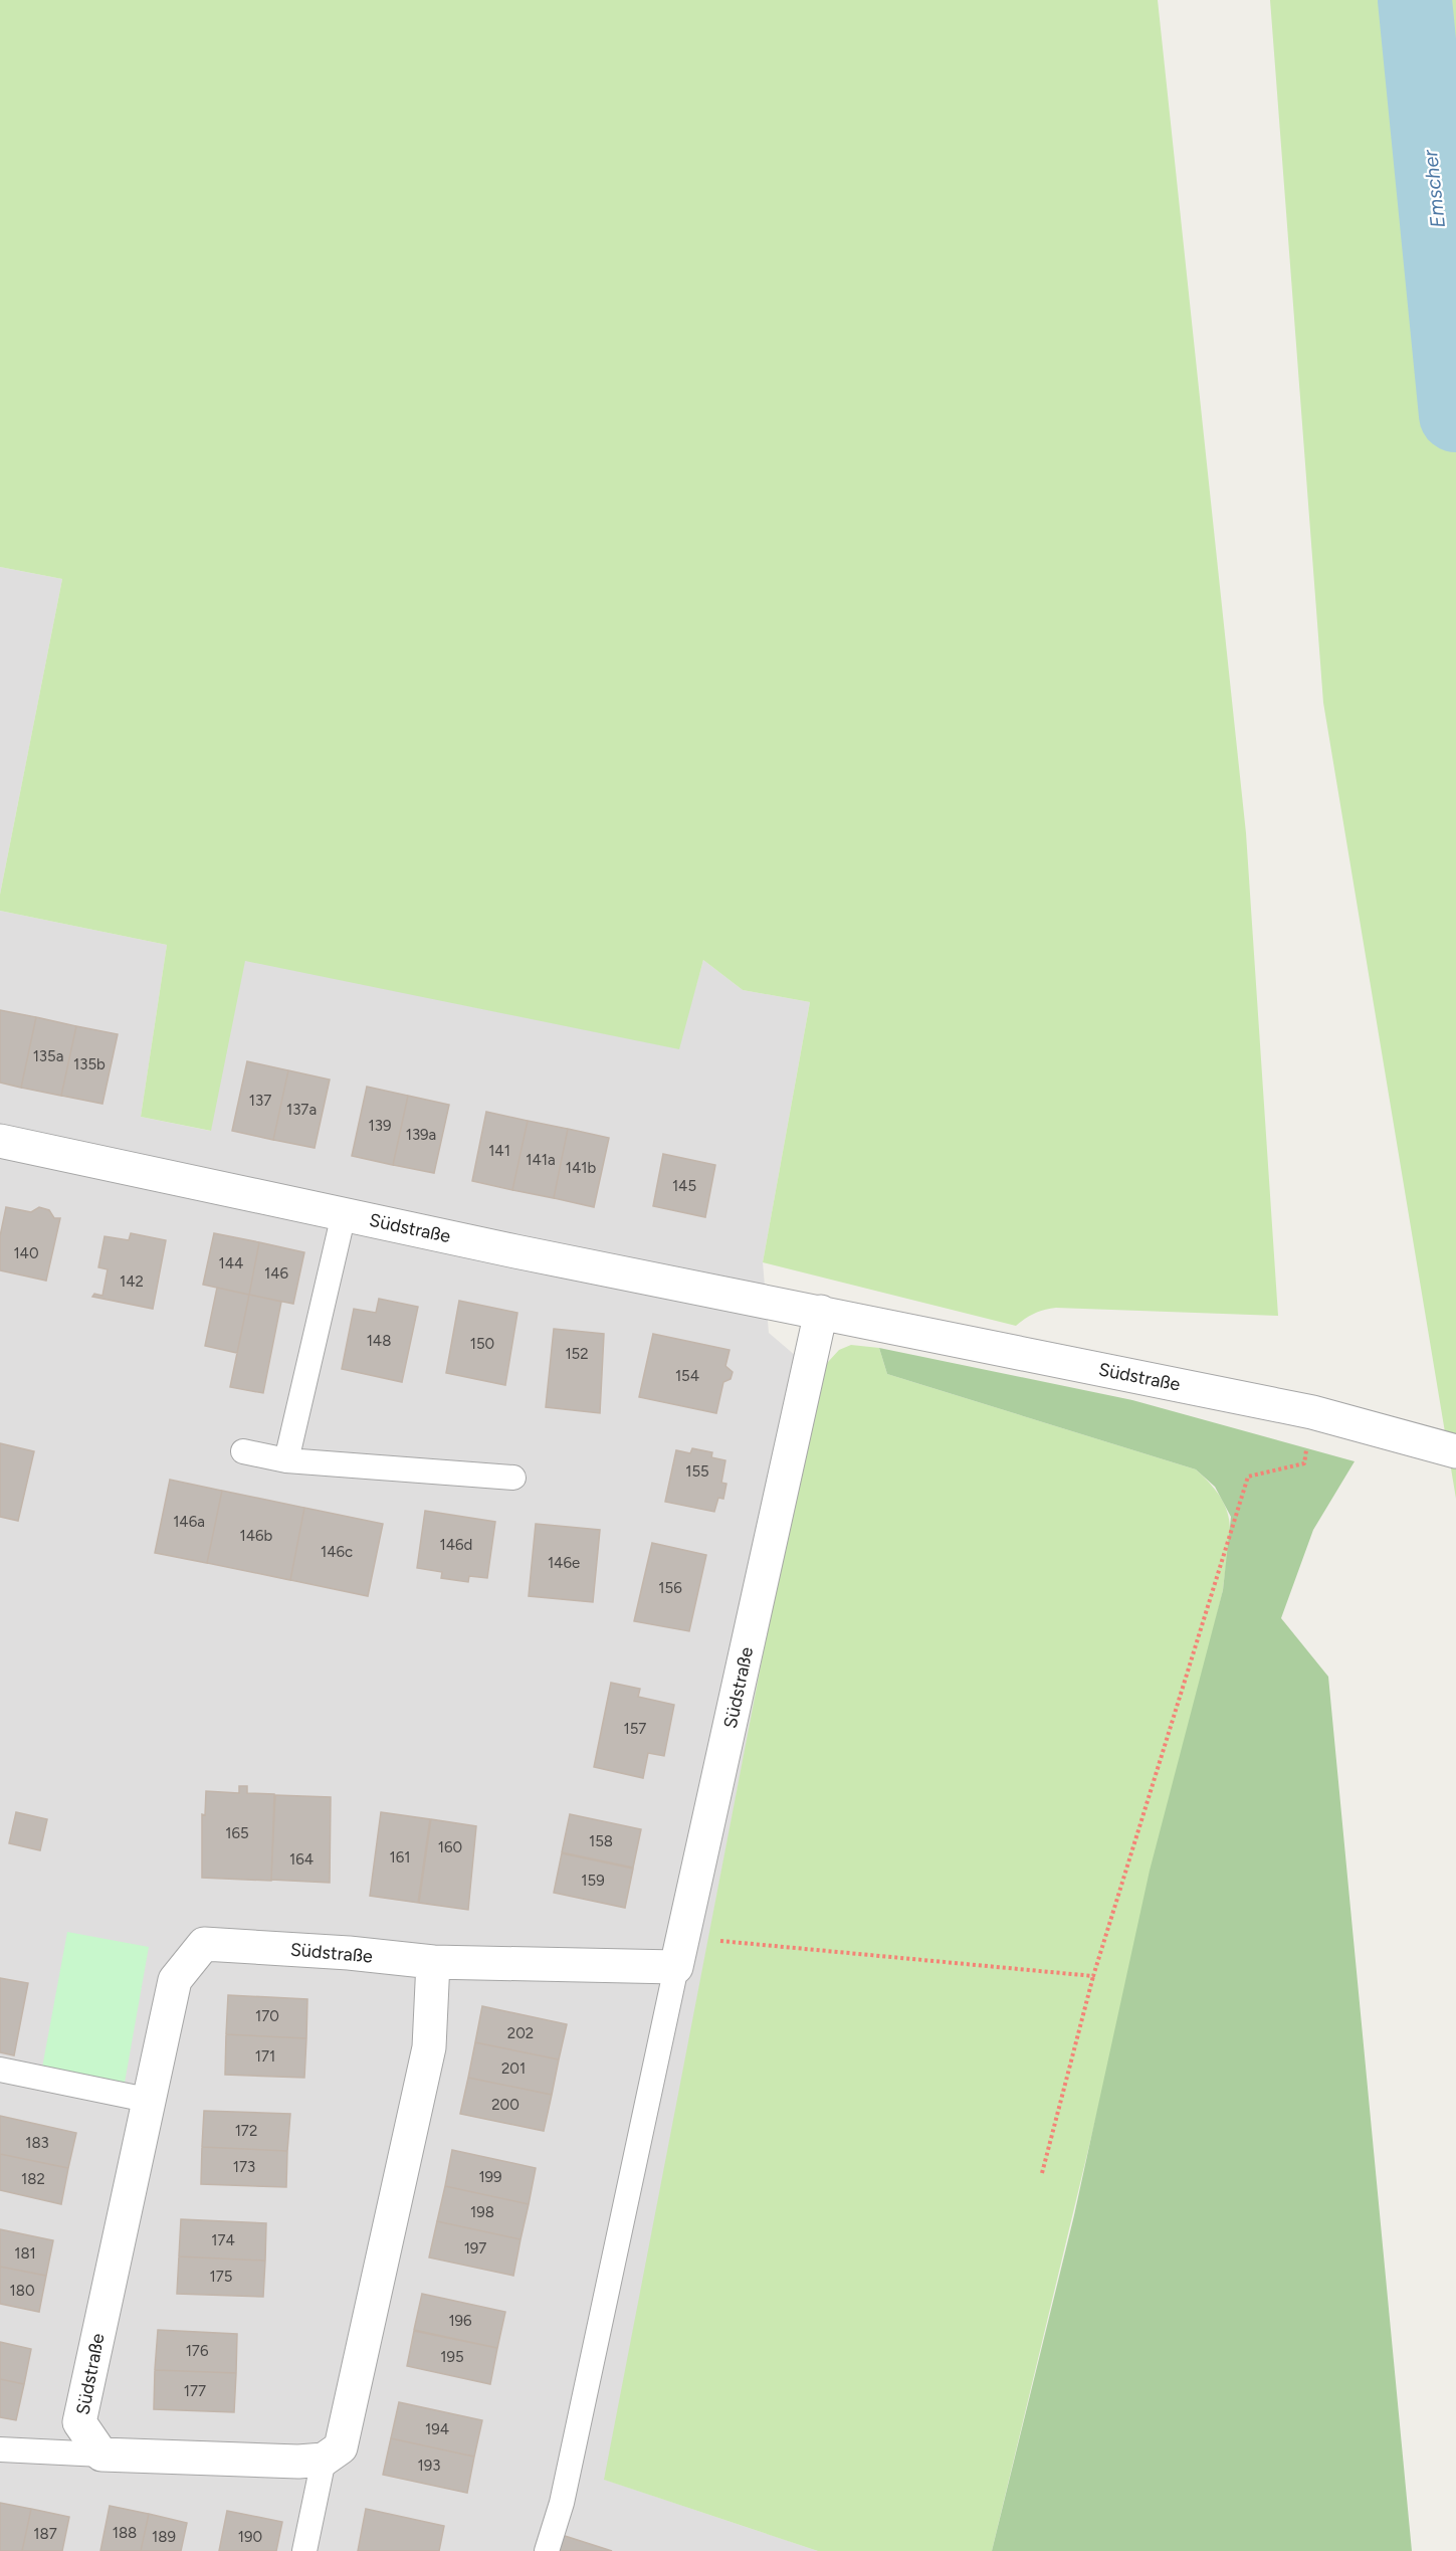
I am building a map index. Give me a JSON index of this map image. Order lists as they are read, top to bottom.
{
  "streets": {
    "street": ["Südstraße"]
  },
  "water": ["Emscher"],
  "house_numbers": [
    "135a",
    "135b",
    "137",
    "137a",
    "139",
    "139a",
    "141",
    "141a",
    "141b",
    "145",
    "140",
    "144",
    "146",
    "142",
    "148",
    "150",
    "152",
    "154",
    "155",
    "146a",
    "146b",
    "146d",
    "146c",
    "146e",
    "156",
    "157",
    "165",
    "158",
    "160",
    "161",
    "164",
    "159",
    "170",
    "202",
    "171",
    "201",
    "200",
    "172",
    "183",
    "173",
    "199",
    "182",
    "198",
    "174",
    "197",
    "181",
    "175",
    "180",
    "196",
    "176",
    "195",
    "177",
    "194",
    "193",
    "188",
    "187",
    "189",
    "190"
  ]
}
